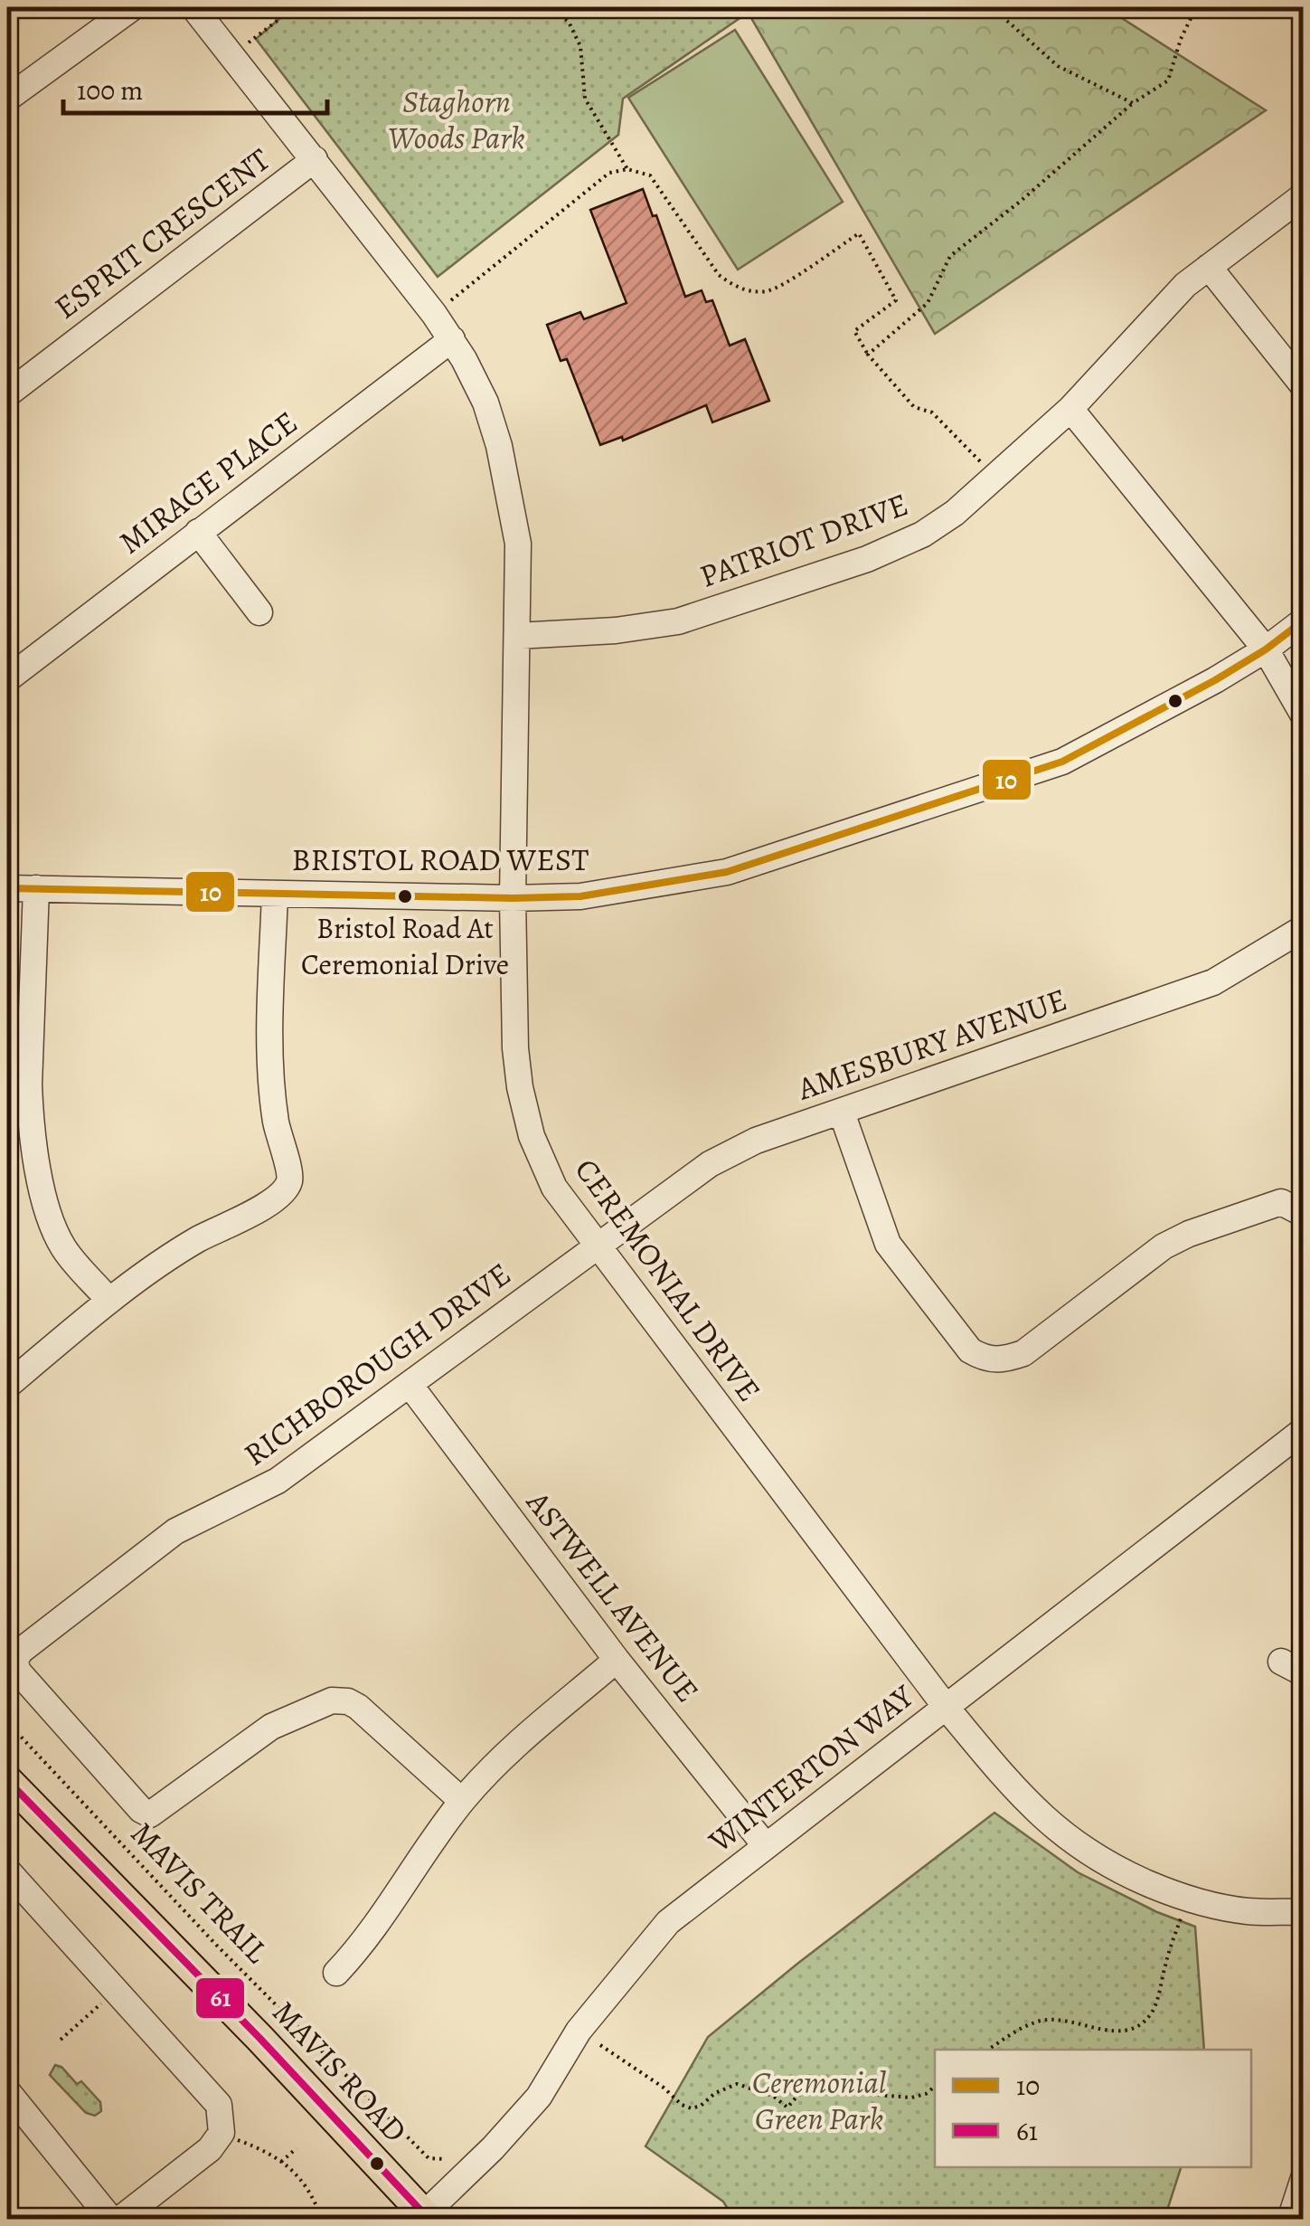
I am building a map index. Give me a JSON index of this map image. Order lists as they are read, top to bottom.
{
  "streets": {
    "main road": ["MAVIS ROAD"],
    "street": [
      "ESPRIT CRESCENT",
      "MIRAGE PLACE",
      "PATRIOT DRIVE",
      "BRISTOL ROAD WEST",
      "AMESBURY AVENUE",
      "CEREMONIAL DRIVE",
      "RICHBOROUGH DRIVE",
      "ASTWELL AVENUE",
      "WINTERTON WAY"
    ],
    "path": ["MAVIS TRAIL"]
  },
  "crossings": [
    ["ESPRIT CRESCENT", "CEREMONIAL DRIVE"],
    ["MIRAGE PLACE", "CEREMONIAL DRIVE"],
    ["PATRIOT DRIVE", "CEREMONIAL DRIVE"],
    ["BRISTOL ROAD WEST", "CEREMONIAL DRIVE"],
    ["AMESBURY AVENUE", "CEREMONIAL DRIVE"],
    ["AMESBURY AVENUE", "RICHBOROUGH DRIVE"],
    ["CEREMONIAL DRIVE", "RICHBOROUGH DRIVE"],
    ["CEREMONIAL DRIVE", "WINTERTON WAY"],
    ["RICHBOROUGH DRIVE", "ASTWELL AVENUE"],
    ["ASTWELL AVENUE", "WINTERTON WAY"],
    ["WINTERTON WAY", "MAVIS ROAD"]
  ],
  "parks": ["Staghorn Woods Park", "Ceremonial Green Park"],
  "places": ["Bristol Road At Ceremonial Drive"],
  "lines": ["transit line 10", "transit line 61"],
  "legend": ["10", "61"],
  "scale_bar": "100 m"
}
